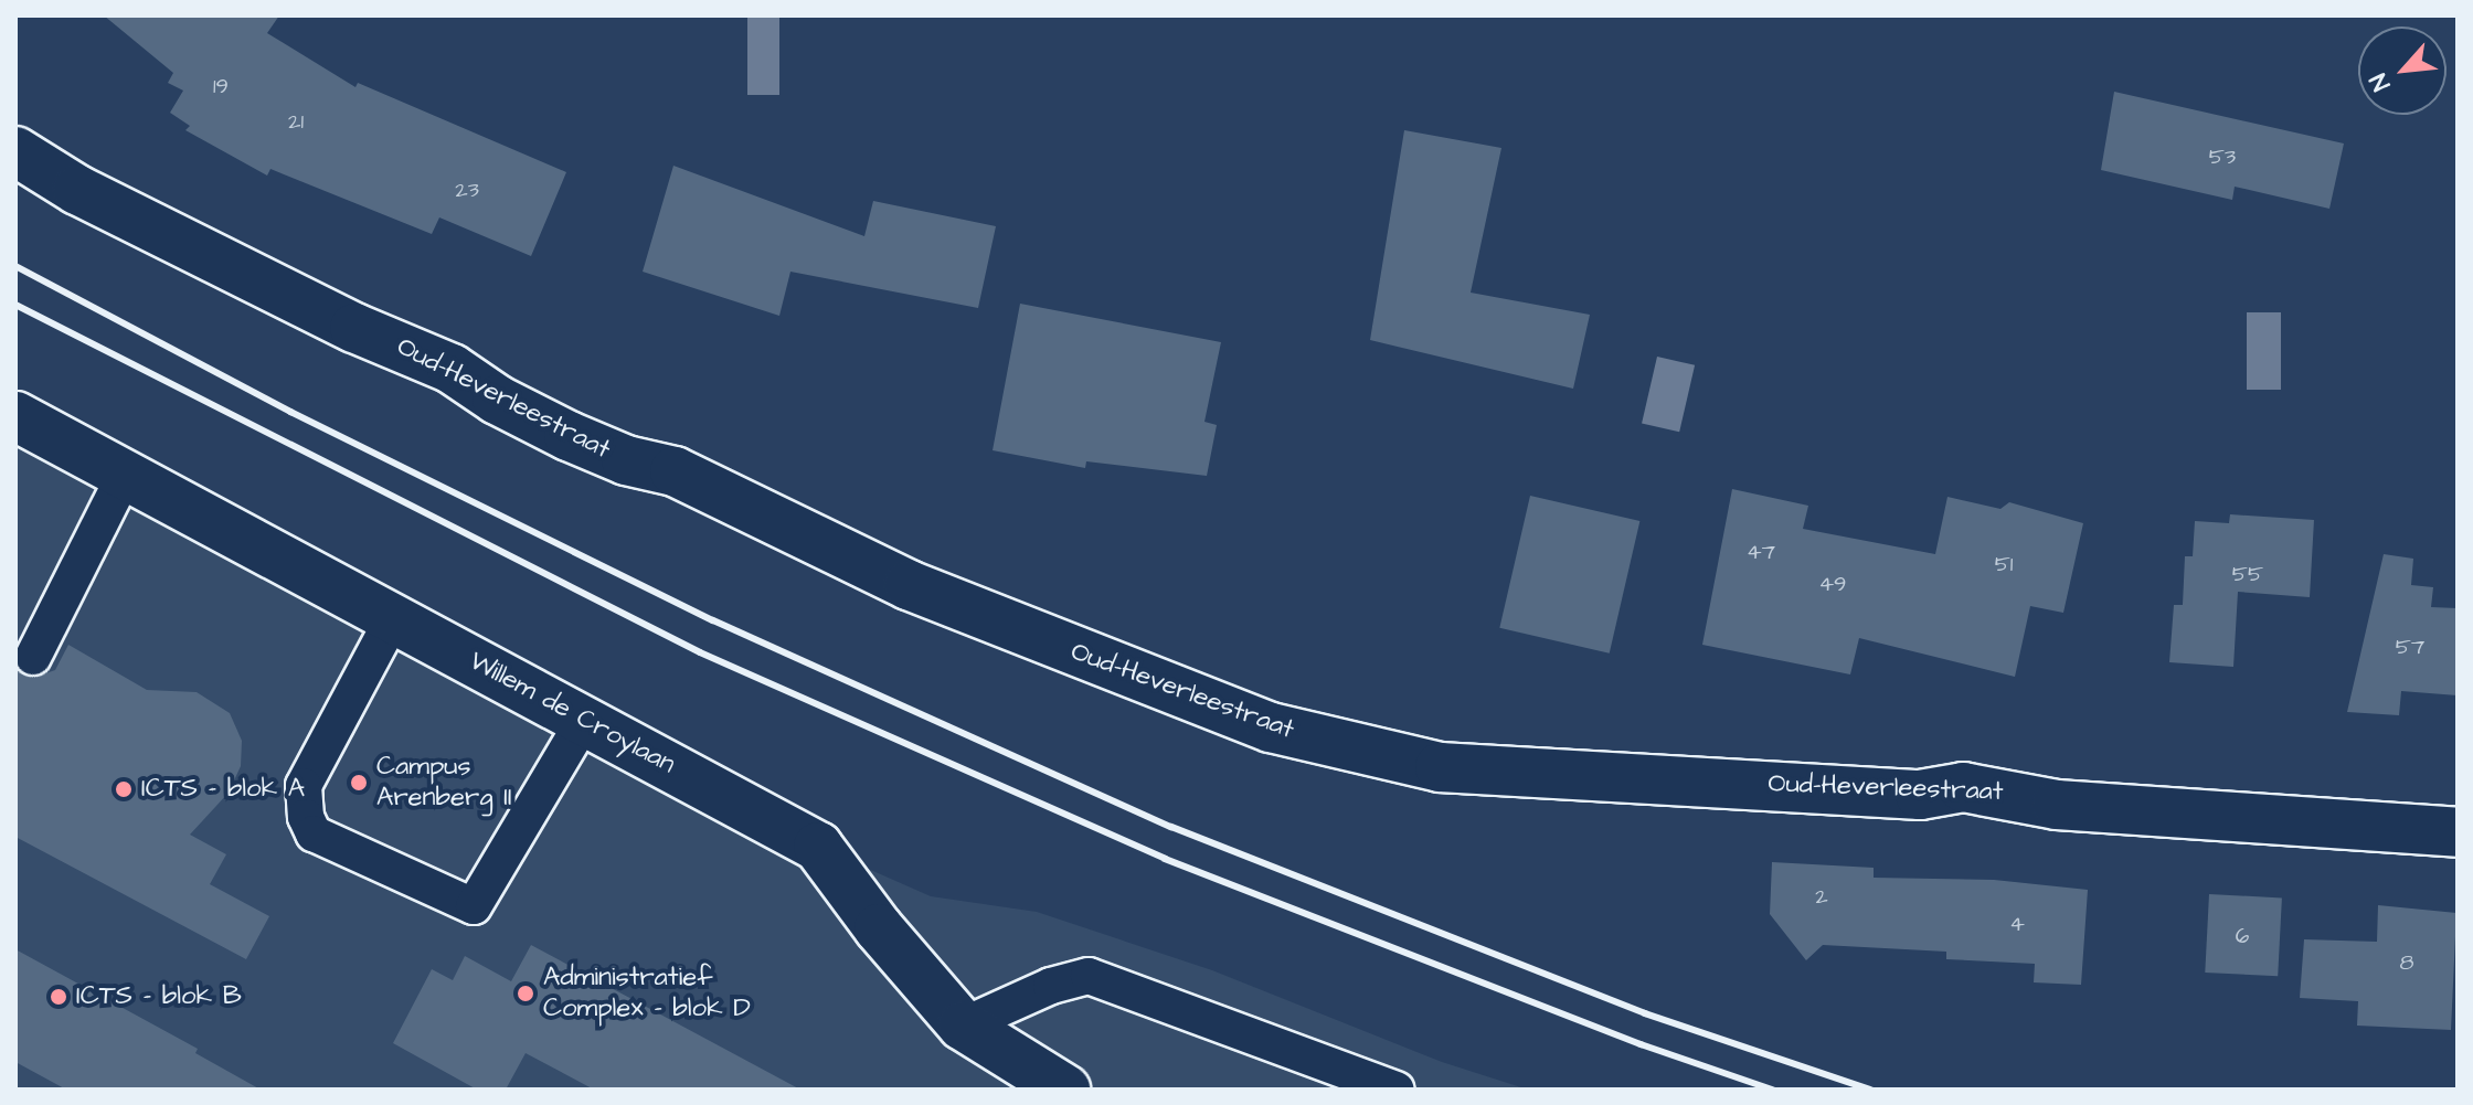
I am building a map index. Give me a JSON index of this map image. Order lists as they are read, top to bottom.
{
  "streets": {
    "street": ["Oud-Heverleestraat", "Willem de Croylaan"]
  },
  "places": [
    "Campus Arenberg II",
    "ICTS - blok A",
    "Administratief Complex - blok D",
    "ICTS - blok B"
  ],
  "house_numbers": [
    "19",
    "21",
    "53",
    "23",
    "47",
    "51",
    "55",
    "49",
    "57",
    "2",
    "4",
    "6",
    "8"
  ],
  "north": "bottom left"
}
